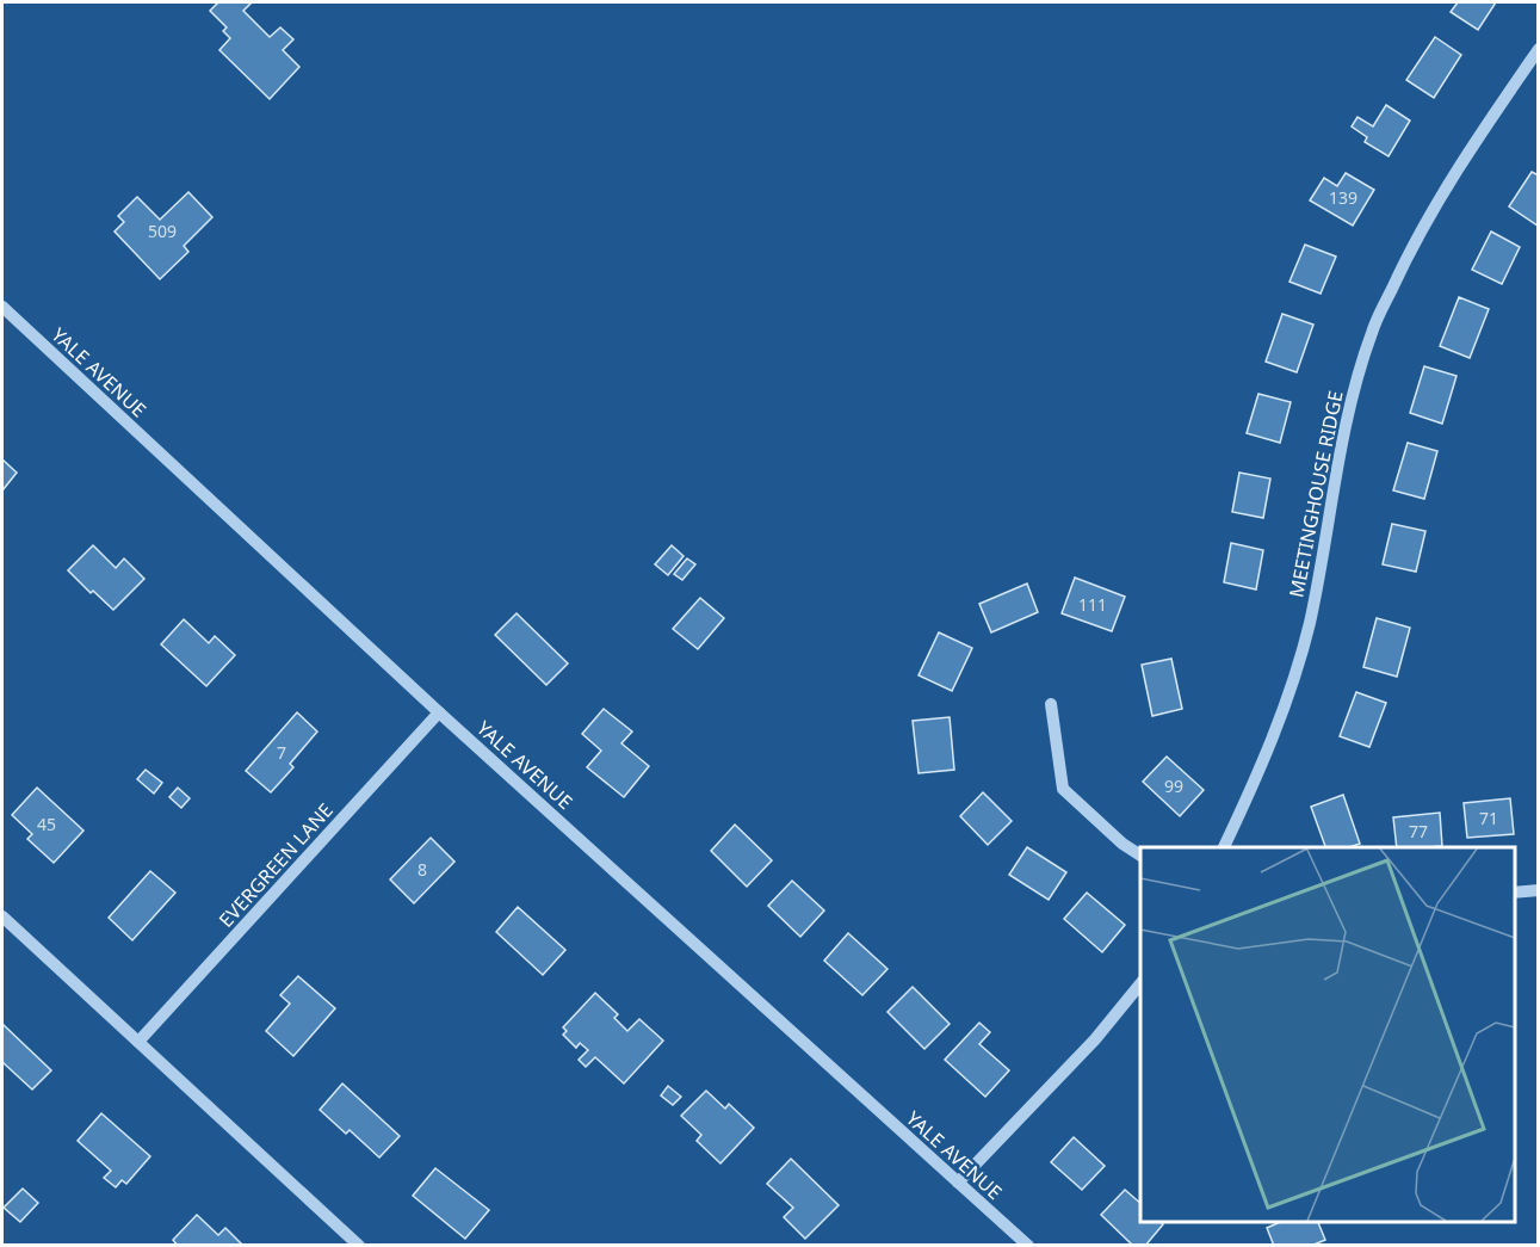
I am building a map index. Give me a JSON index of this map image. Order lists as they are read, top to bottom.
{
  "streets": {
    "street": ["YALE AVENUE", "MEETINGHOUSE RIDGE", "EVERGREEN LANE"]
  },
  "crossings": [
    ["YALE AVENUE", "EVERGREEN LANE"]
  ],
  "house_numbers": [
    "139",
    "509",
    "111",
    "7",
    "99",
    "71",
    "45",
    "77",
    "8"
  ]
}
